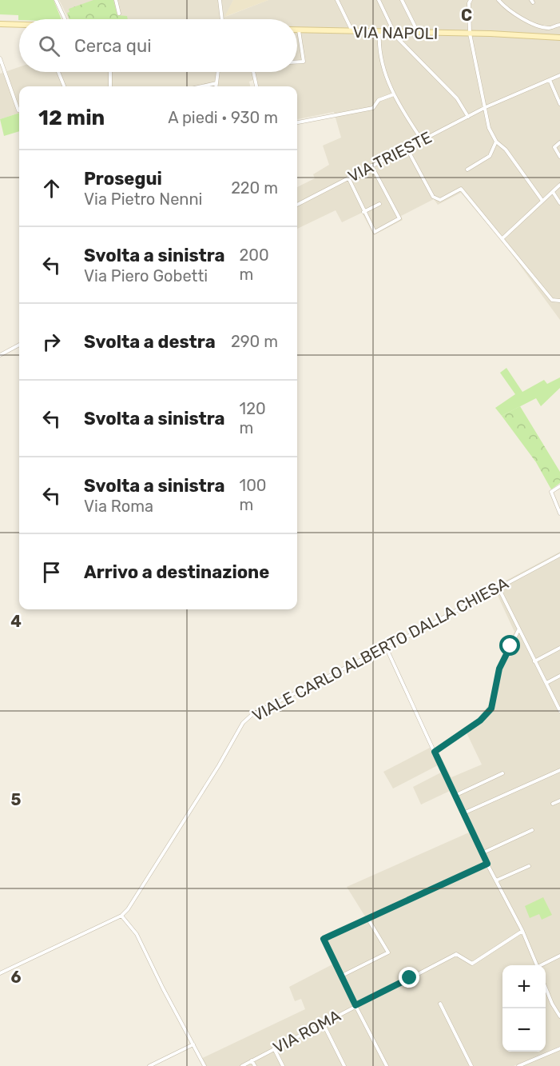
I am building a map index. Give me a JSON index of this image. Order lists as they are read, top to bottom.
{
  "streets": {
    "street": [
      "VIA NAPOLI",
      "VIA TRIESTE",
      "VIALE CARLO ALBERTO DALLA CHIESA",
      "VIA ROMA"
    ]
  },
  "page": {
    "search": "Cerca qui",
    "heading": ["12 min", "A piedi · 930 m"],
    "list": [
      ["Prosegui", "Via Pietro Nenni", "220 m"],
      ["Svolta a sinistra", "Via Piero Gobetti", "200 m"],
      ["Svolta a destra", "290 m"],
      ["Svolta a sinistra", "120 m"],
      ["Svolta a sinistra", "Via Roma", "100 m"],
      "Arrivo a destinazione"
    ],
    "map_buttons": ["+", "−"]
  },
  "grid": {
    "columns": ["C"],
    "rows": ["4", "5", "6"]
  }
}
